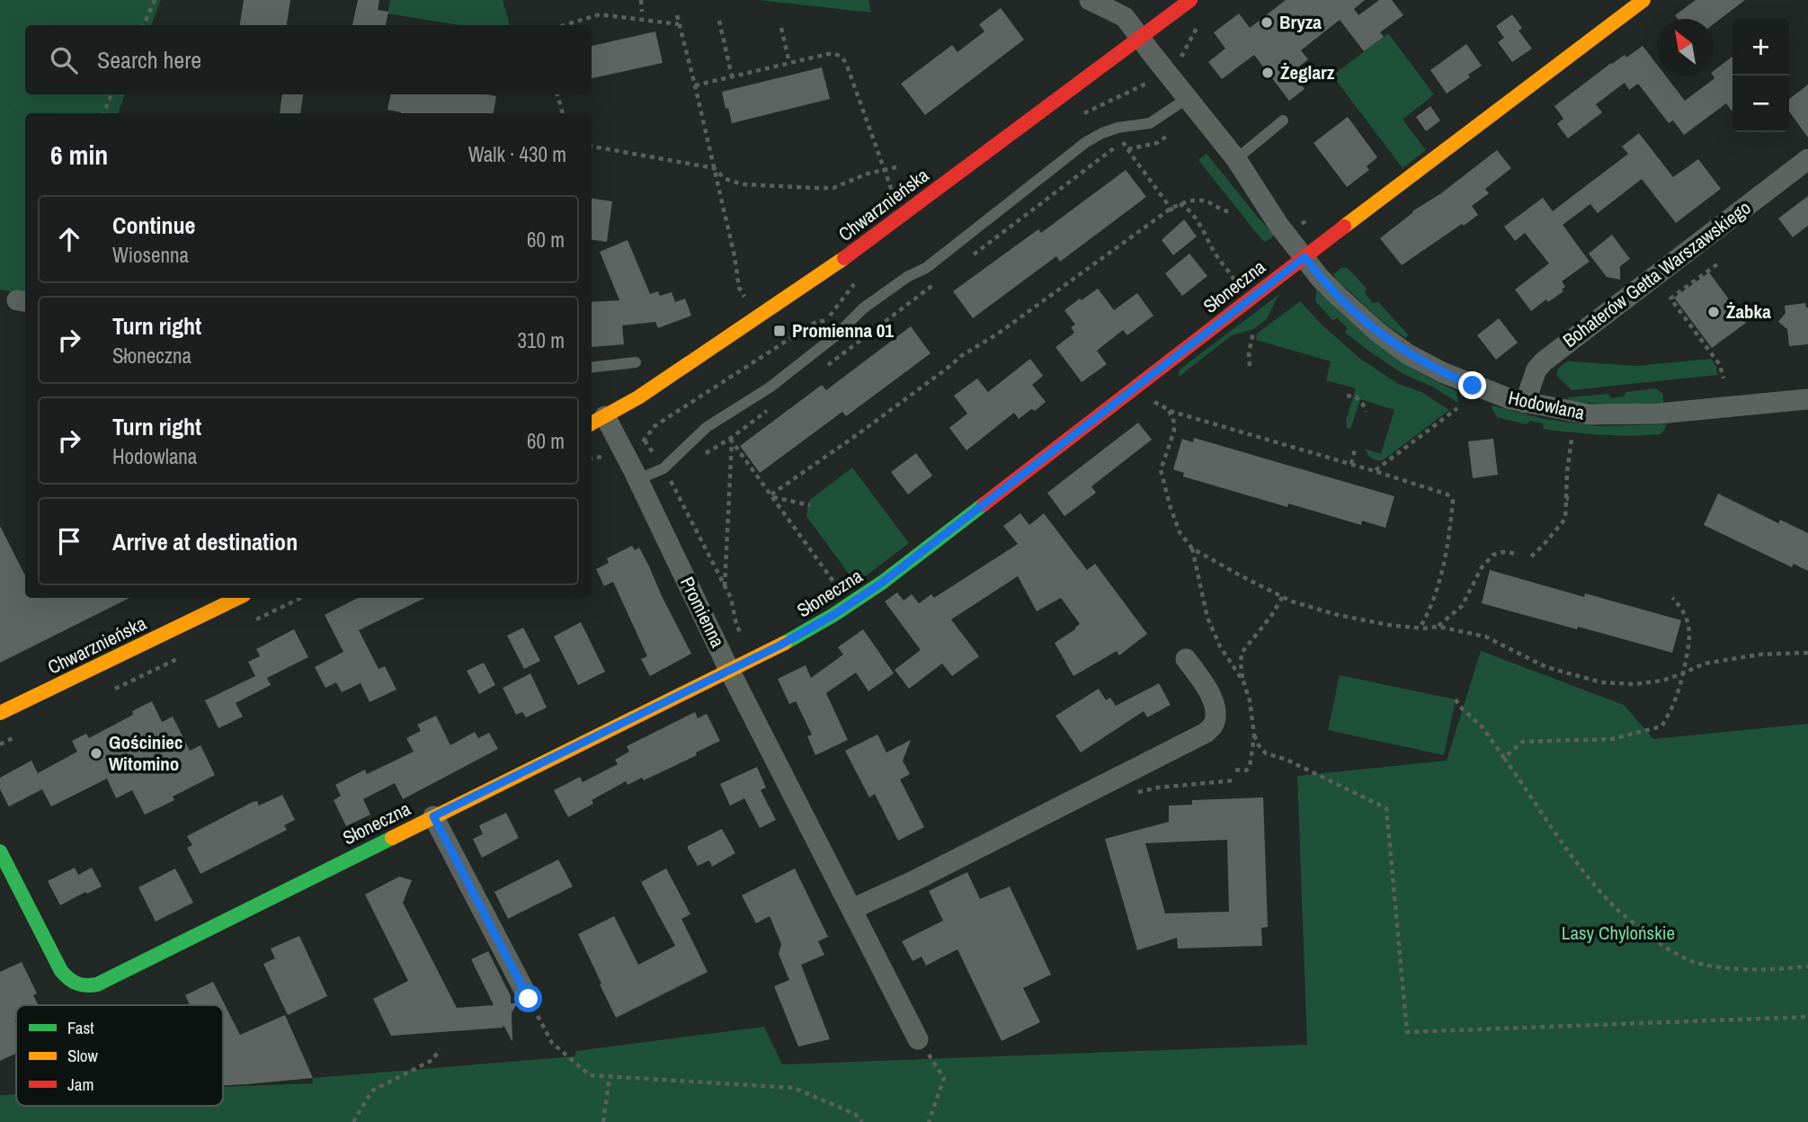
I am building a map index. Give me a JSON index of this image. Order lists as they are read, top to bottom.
{
  "streets": {
    "street": [
      "Chwarznieńska",
      "Bohaterów Getta Warszawskiego",
      "Słoneczna",
      "Hodowlana",
      "Promienna"
    ]
  },
  "crossings": [
    ["Chwarznieńska", "Hodowlana"],
    ["Chwarznieńska", "Promienna"],
    ["Bohaterów Getta Warszawskiego", "Hodowlana"],
    ["Słoneczna", "Hodowlana"],
    ["Słoneczna", "Promienna"]
  ],
  "parks": ["Lasy Chylońskie"],
  "places": {
    "other": [
      "Bryza",
      "Żeglarz",
      "Żabka",
      "Gościniec Witomino"
    ],
    "transit": ["Promienna 01"]
  },
  "legend": ["Fast", "Slow", "Jam"],
  "north": "top left",
  "page": {
    "map_buttons": ["+", "−"],
    "search": "Search here",
    "heading": ["6 min", "Walk · 430 m"],
    "list": [
      ["Continue", "Wiosenna", "60 m"],
      ["Turn right", "Słoneczna", "310 m"],
      ["Turn right", "Hodowlana", "60 m"],
      "Arrive at destination"
    ]
  }
}
